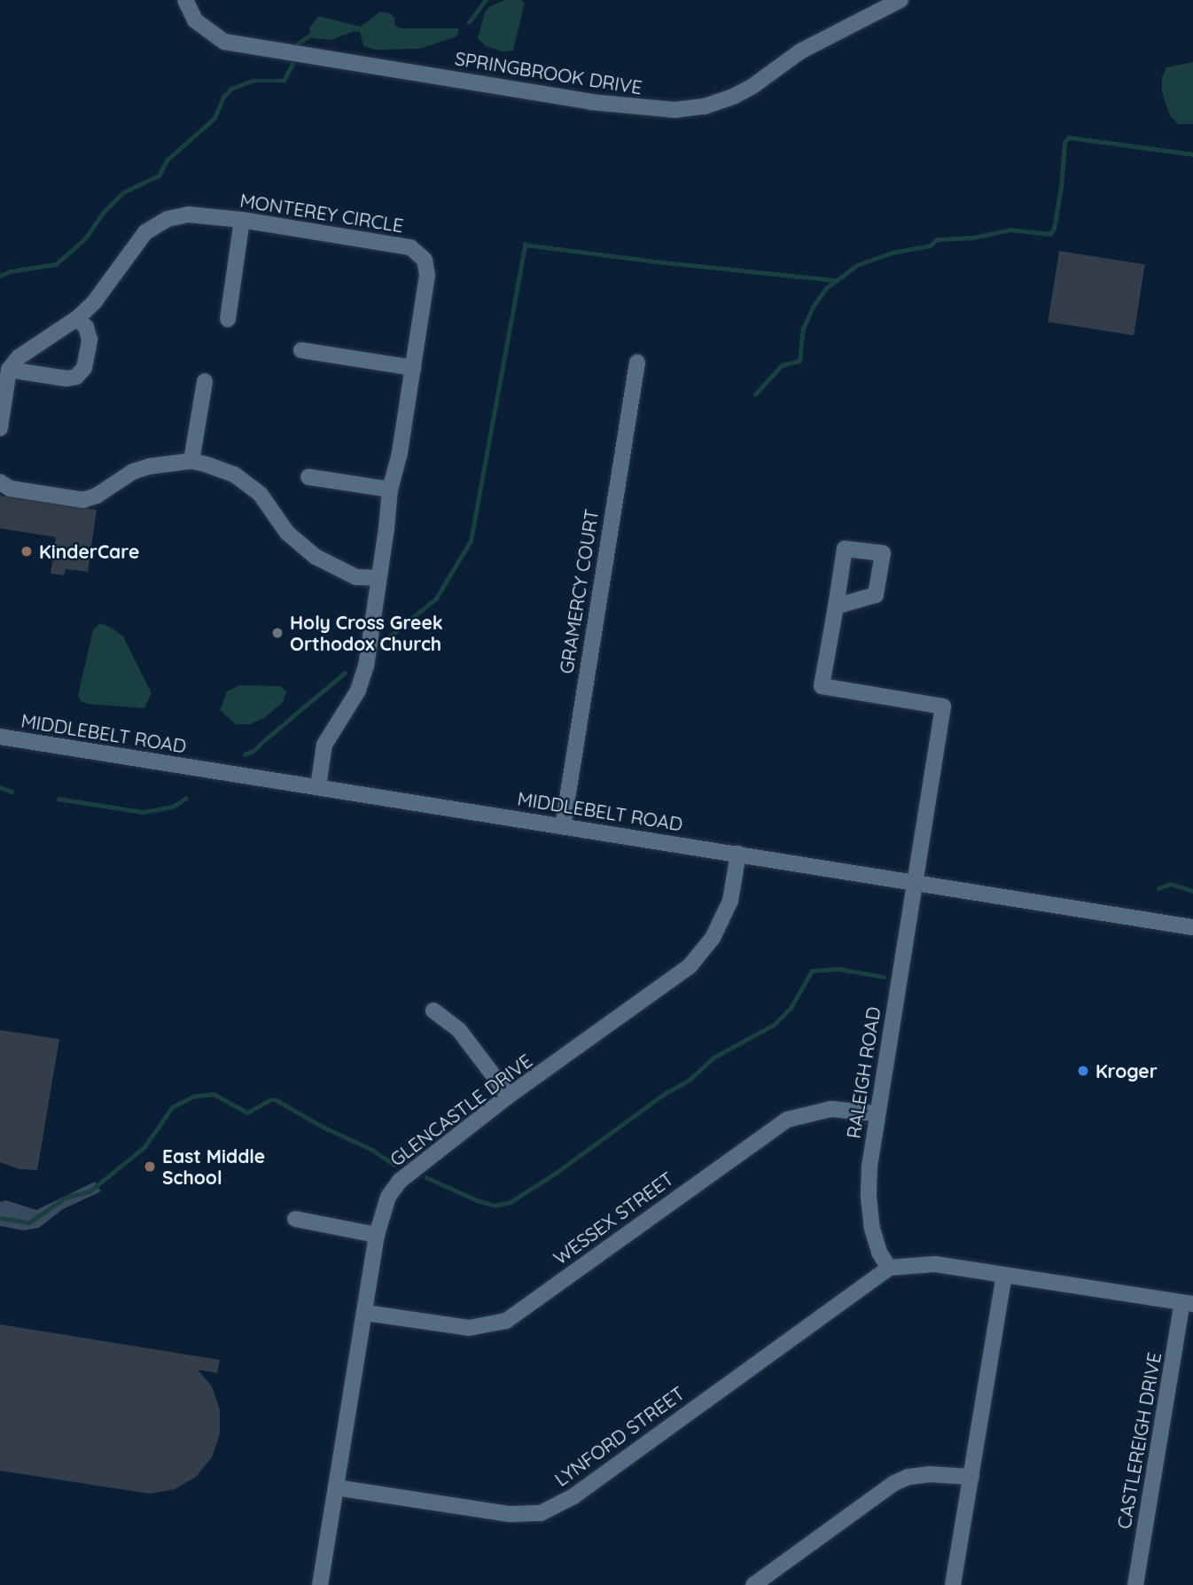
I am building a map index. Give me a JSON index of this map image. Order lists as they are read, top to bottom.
{
  "streets": {
    "street": [
      "SPRINGBROOK DRIVE",
      "MONTEREY CIRCLE",
      "GRAMERCY COURT",
      "MIDDLEBELT ROAD",
      "RALEIGH ROAD",
      "GLENCASTLE DRIVE",
      "WESSEX STREET",
      "LYNFORD STREET",
      "CASTLEREIGH DRIVE"
    ]
  },
  "crossings": [
    ["MONTEREY CIRCLE", "MIDDLEBELT ROAD"],
    ["GRAMERCY COURT", "MIDDLEBELT ROAD"],
    ["MIDDLEBELT ROAD", "RALEIGH ROAD"],
    ["MIDDLEBELT ROAD", "GLENCASTLE DRIVE"],
    ["RALEIGH ROAD", "WESSEX STREET"],
    ["RALEIGH ROAD", "LYNFORD STREET"],
    ["GLENCASTLE DRIVE", "WESSEX STREET"],
    ["GLENCASTLE DRIVE", "LYNFORD STREET"]
  ],
  "places": [
    "KinderCare",
    "Holy Cross Greek Orthodox Church",
    "Kroger",
    "East Middle School"
  ]
}
